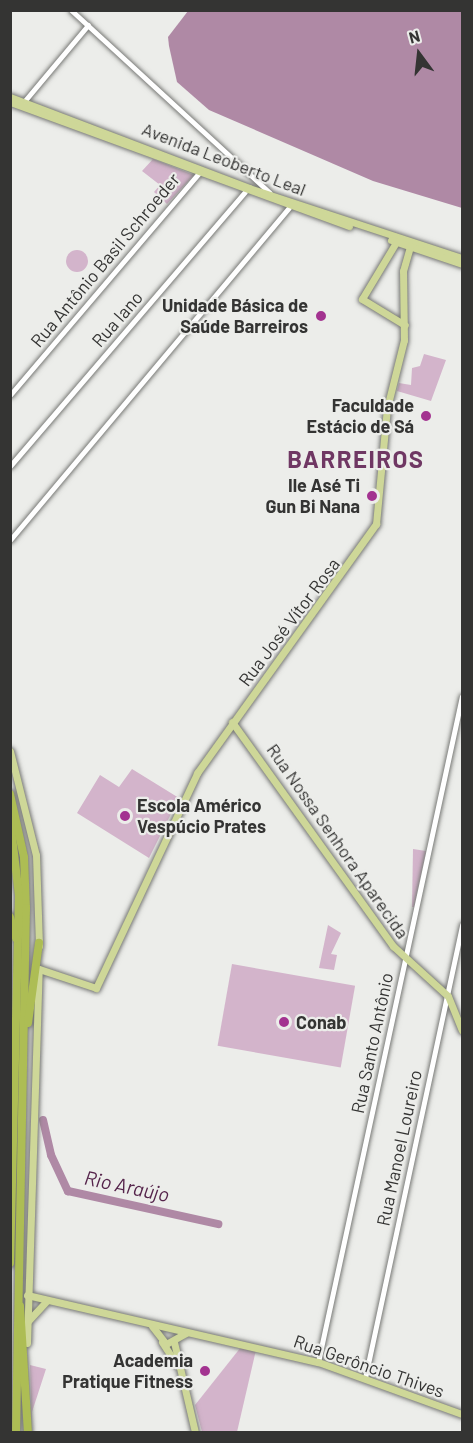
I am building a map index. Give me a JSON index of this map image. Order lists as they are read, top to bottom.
{
  "streets": {
    "main road": [
      "Avenida Leoberto Leal",
      "Rua José Vítor Rosa",
      "Rua Nossa Senhora Aparecida",
      "Rua Gerôncio Thives"
    ],
    "street": [
      "Rua Antônio Basil Schroeder",
      "Rua Iano",
      "Rua Santo Antônio",
      "Rua Manoel Loureiro"
    ]
  },
  "crossings": [
    ["Avenida Leoberto Leal", "Rua Antônio Basil Schroeder"],
    ["Avenida Leoberto Leal", "Rua Iano"],
    ["Avenida Leoberto Leal", "Rua José Vítor Rosa"],
    ["Rua José Vítor Rosa", "Rua Nossa Senhora Aparecida"],
    ["Rua Nossa Senhora Aparecida", "Rua Santo Antônio"],
    ["Rua Nossa Senhora Aparecida", "Rua Manoel Loureiro"],
    ["Rua Santo Antônio", "Rua Gerôncio Thives"],
    ["Rua Manoel Loureiro", "Rua Gerôncio Thives"]
  ],
  "districts": ["BARREIROS"],
  "water": ["Rio Araújo"],
  "places": [
    "Unidade Básica de Saúde Barreiros",
    "Faculdade Estácio de Sá",
    "Ile Asé Ti Gun Bi Nana",
    "Escola Américo Vespúcio Prates",
    "Conab",
    "Academia Pratique Fitness"
  ],
  "north": "top"
}
